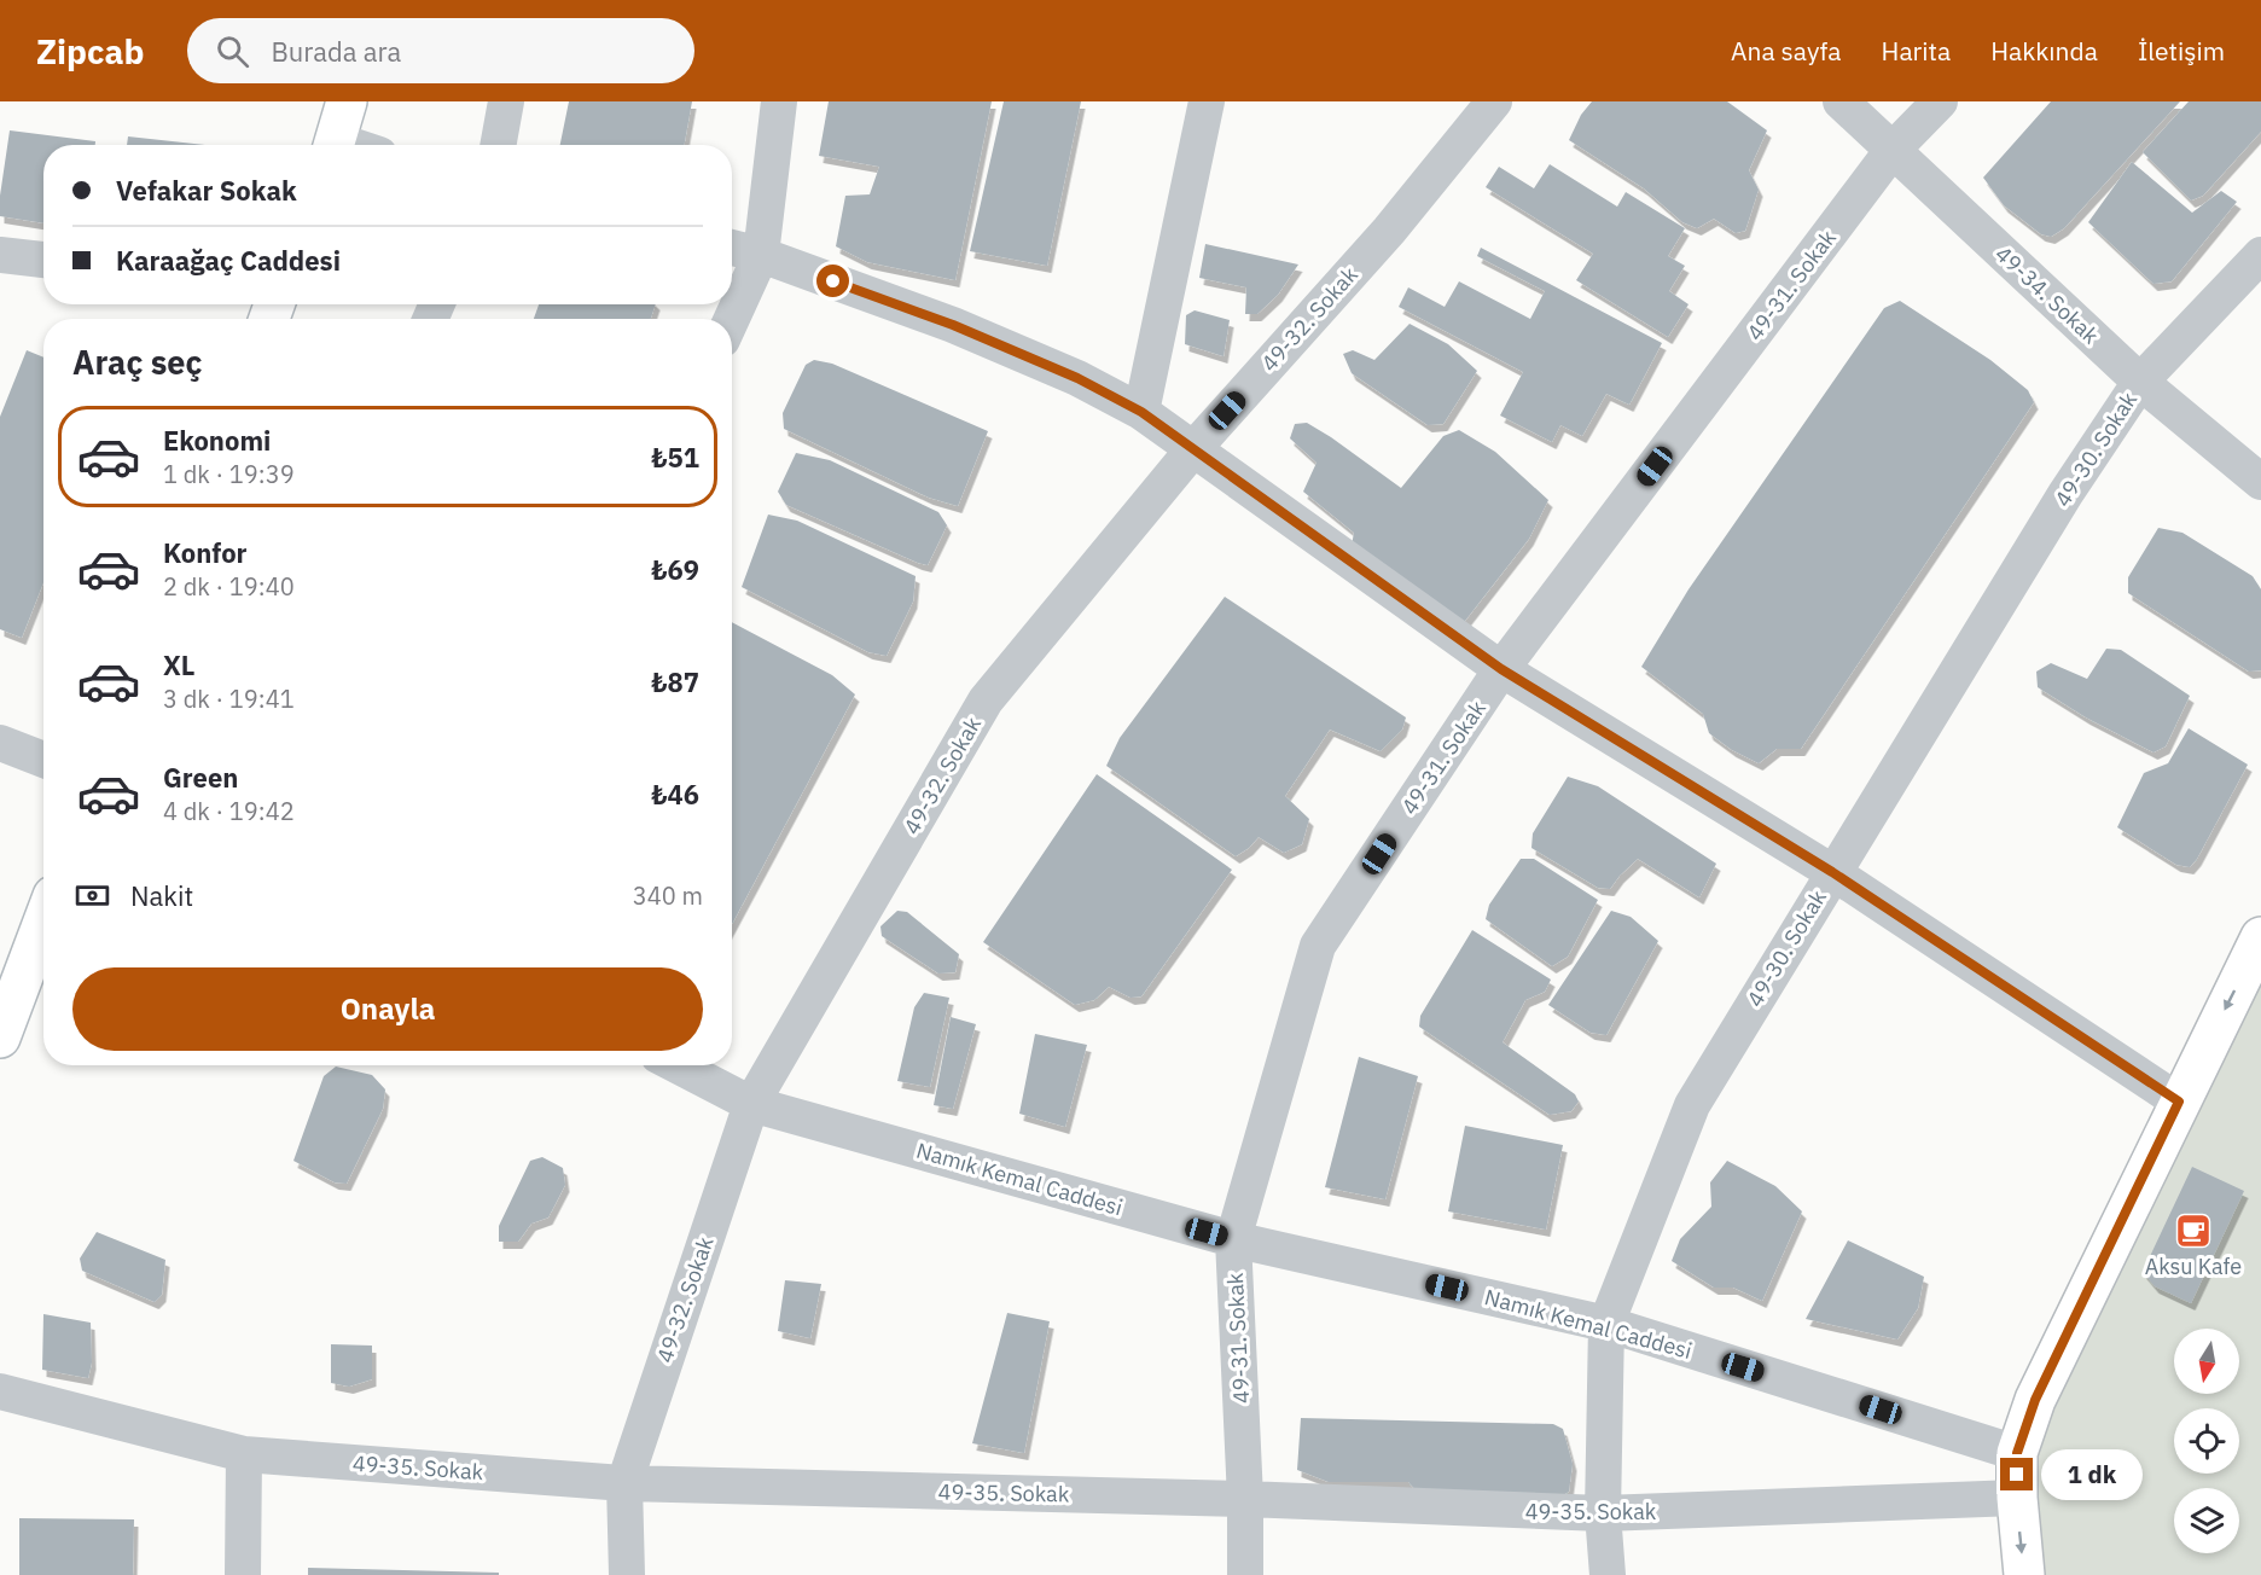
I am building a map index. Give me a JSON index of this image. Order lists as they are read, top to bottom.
{
  "streets": {
    "street": [
      "49-31. Sokak",
      "49-34. Sokak",
      "49-32. Sokak",
      "49-30. Sokak",
      "Namık Kemal Caddesi",
      "49-35. Sokak"
    ]
  },
  "crossings": [
    ["49-31. Sokak", "49-34. Sokak"],
    ["49-31. Sokak", "Namık Kemal Caddesi"],
    ["49-31. Sokak", "49-35. Sokak"],
    ["49-34. Sokak", "49-30. Sokak"],
    ["49-32. Sokak", "Namık Kemal Caddesi"],
    ["49-32. Sokak", "49-35. Sokak"],
    ["49-30. Sokak", "Namık Kemal Caddesi"],
    ["49-30. Sokak", "49-35. Sokak"]
  ],
  "places": {
    "cafe": ["Aksu Kafe"]
  },
  "north": "bottom",
  "page": {
    "header": "Zipcab",
    "search": "Burada ara",
    "nav": [
      "Ana sayfa",
      "Harita",
      "Hakkında",
      "İletişim"
    ],
    "banner": ["Vefakar Sokak", "Karaağaç Caddesi"],
    "heading": "Araç seç",
    "list": [
      {
        "name": "Ekonomi",
        "note": "1 dk · 19:39",
        "value": "₺51"
      },
      {
        "name": "Konfor",
        "note": "2 dk · 19:40",
        "value": "₺69"
      },
      {
        "name": "XL",
        "note": "3 dk · 19:41",
        "value": "₺87"
      },
      {
        "name": "Green",
        "note": "4 dk · 19:42",
        "value": "₺46"
      }
    ],
    "pay": ["Nakit", "340 m"],
    "buttons": "Onayla",
    "bubble": "1 dk"
  }
}
